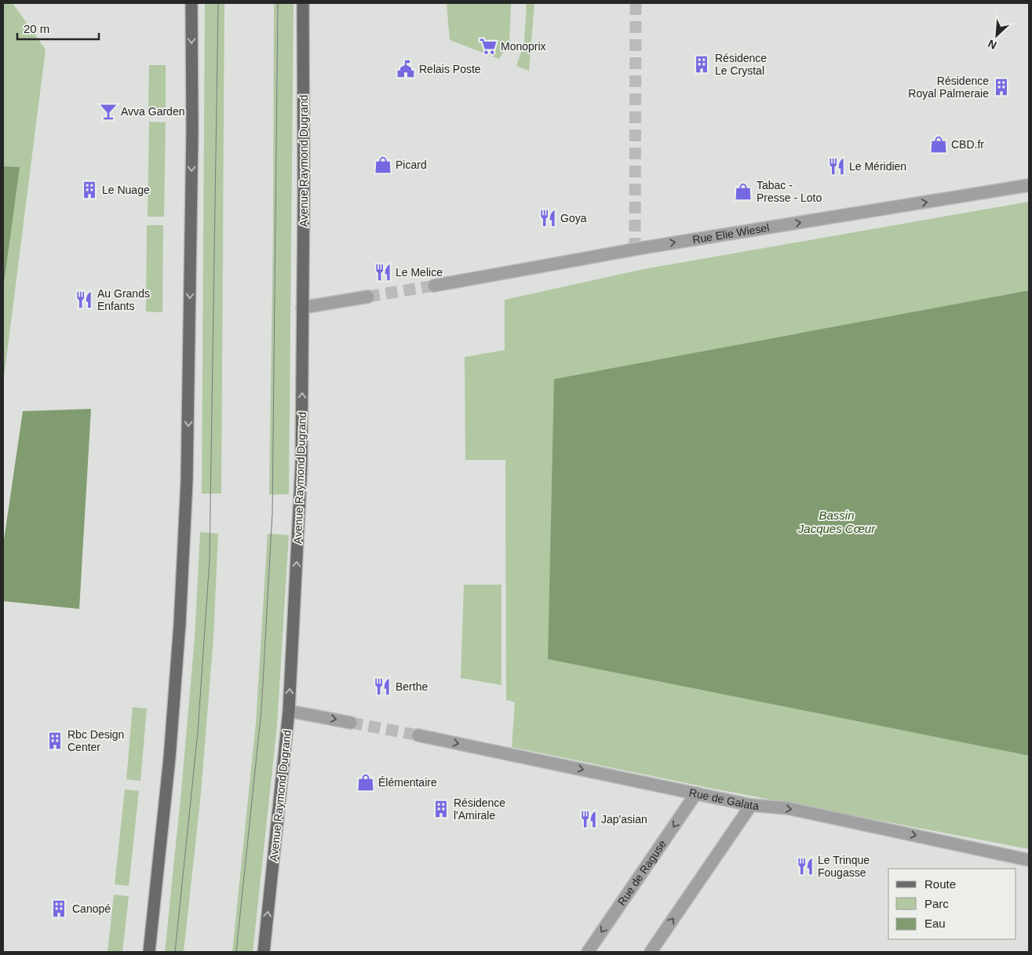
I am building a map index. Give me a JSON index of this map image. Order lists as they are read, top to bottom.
{
  "streets": {
    "main road": ["Avenue Raymond Dugrand"],
    "street": ["Rue Elie Wiesel", "Rue de Galata", "Rue de Raguse"]
  },
  "crossings": [
    ["Rue de Galata", "Rue de Raguse"]
  ],
  "one_way": ["Avenue Raymond Dugrand", "Rue Elie Wiesel", "Rue de Galata"],
  "water": ["Bassin Jacques Cœur"],
  "places": {
    "supermarket": ["Monoprix"],
    "building": [
      "Résidence Le Crystal",
      "Résidence Royal Palmeraie",
      "Le Nuage",
      "Rbc Design Center",
      "Résidence l'Amirale",
      "Canopé"
    ],
    "public building": ["Relais Poste"],
    "bar": ["Avva Garden"],
    "shop": [
      "CBD.fr",
      "Picard",
      "Tabac - Presse - Loto",
      "Élémentaire"
    ],
    "restaurant": [
      "Le Méridien",
      "Goya",
      "Le Melice",
      "Au Grands Enfants",
      "Berthe",
      "Jap'asian",
      "Le Trinque Fougasse"
    ]
  },
  "legend": ["Route", "Parc", "Eau"],
  "scale_bar": "20 m",
  "north": "bottom left"
}
